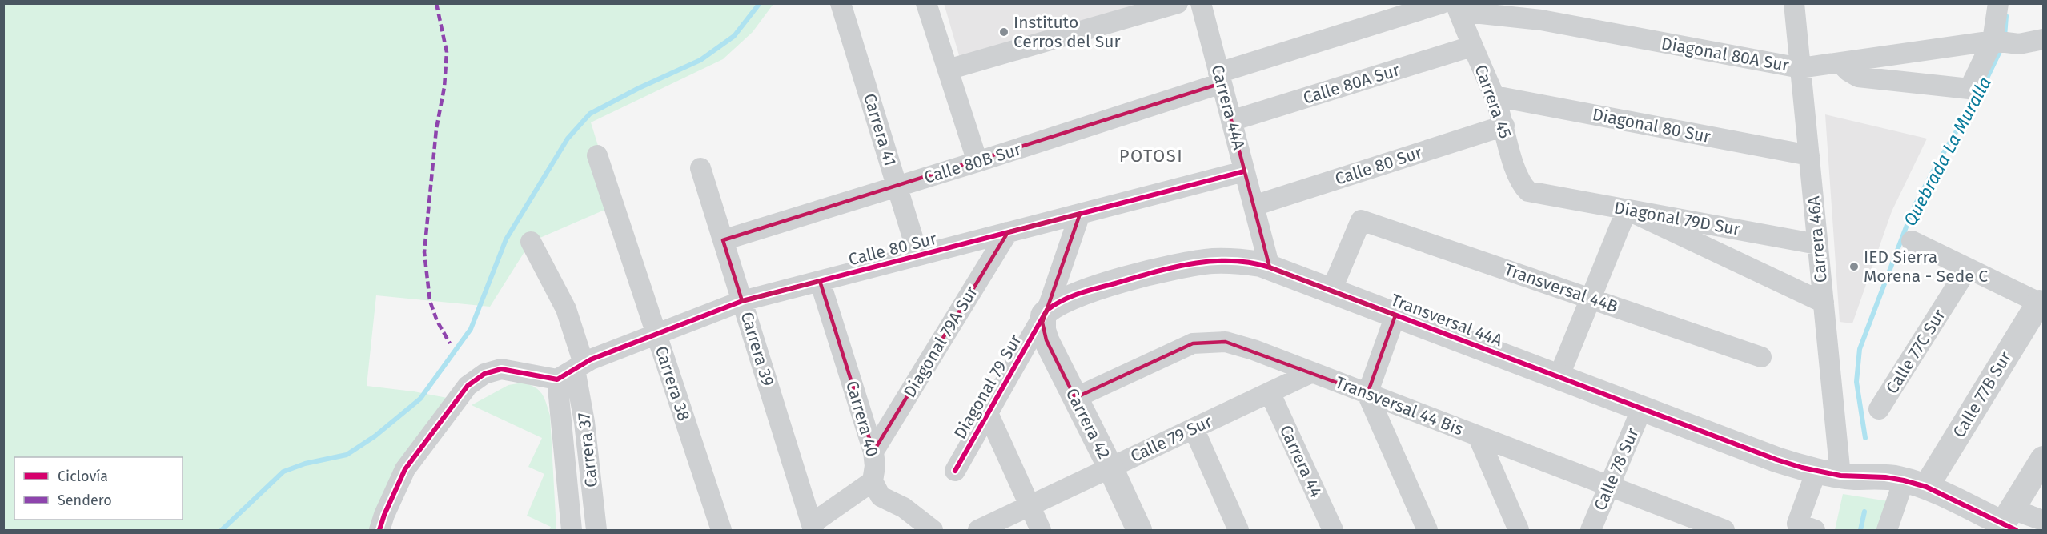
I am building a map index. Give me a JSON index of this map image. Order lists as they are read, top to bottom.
{
  "streets": {
    "street": [
      "Diagonal 80A Sur",
      "Calle 80A Sur",
      "Carrera 45",
      "Carrera 44A",
      "Diagonal 80 Sur",
      "Carrera 41",
      "Calle 80B Sur",
      "Calle 80 Sur",
      "Diagonal 79D Sur",
      "Carrera 46A",
      "Transversal 44B",
      "Transversal 44A",
      "Diagonal 79A Sur",
      "Carrera 39",
      "Calle 77C Sur",
      "Carrera 38",
      "Diagonal 79 Sur",
      "Calle 77B Sur",
      "Transversal 44 Bis",
      "Carrera 40",
      "Carrera 42",
      "Calle 79 Sur",
      "Carrera 37",
      "Carrera 44",
      "Calle 78 Sur"
    ]
  },
  "crossings": [
    ["Diagonal 80A Sur", "Carrera 45"],
    ["Diagonal 80A Sur", "Calle 80B Sur"],
    ["Diagonal 80A Sur", "Carrera 46A"],
    ["Calle 80A Sur", "Carrera 45"],
    ["Calle 80A Sur", "Carrera 44A"],
    ["Carrera 45", "Diagonal 80 Sur"],
    ["Carrera 45", "Calle 80B Sur"],
    ["Carrera 45", "Calle 80 Sur"],
    ["Carrera 45", "Diagonal 79D Sur"],
    ["Carrera 44A", "Calle 80B Sur"],
    ["Carrera 44A", "Calle 80 Sur"],
    ["Carrera 44A", "Transversal 44A"],
    ["Diagonal 80 Sur", "Carrera 46A"],
    ["Carrera 41", "Calle 80B Sur"],
    ["Carrera 41", "Calle 80 Sur"],
    ["Calle 80B Sur", "Carrera 39"],
    ["Calle 80 Sur", "Diagonal 79A Sur"],
    ["Calle 80 Sur", "Carrera 39"],
    ["Calle 80 Sur", "Carrera 38"],
    ["Calle 80 Sur", "Diagonal 79 Sur"],
    ["Calle 80 Sur", "Carrera 40"],
    ["Calle 80 Sur", "Carrera 37"],
    ["Diagonal 79D Sur", "Carrera 46A"],
    ["Carrera 46A", "Transversal 44A"],
    ["Transversal 44B", "Transversal 44A"],
    ["Transversal 44A", "Diagonal 79 Sur"],
    ["Transversal 44A", "Calle 77B Sur"],
    ["Transversal 44A", "Carrera 42"],
    ["Transversal 44A", "Calle 78 Sur"],
    ["Diagonal 79A Sur", "Carrera 40"],
    ["Diagonal 79 Sur", "Carrera 42"],
    ["Transversal 44 Bis", "Carrera 42"],
    ["Transversal 44 Bis", "Calle 79 Sur"],
    ["Transversal 44 Bis", "Calle 78 Sur"],
    ["Carrera 42", "Calle 79 Sur"],
    ["Calle 79 Sur", "Carrera 44"]
  ],
  "districts": ["POTOSI"],
  "water": ["Quebrada La Muralla"],
  "places": ["Instituto Cerros del Sur", "IED Sierra Morena - Sede C"],
  "legend": ["Ciclovía", "Sendero"]
}
